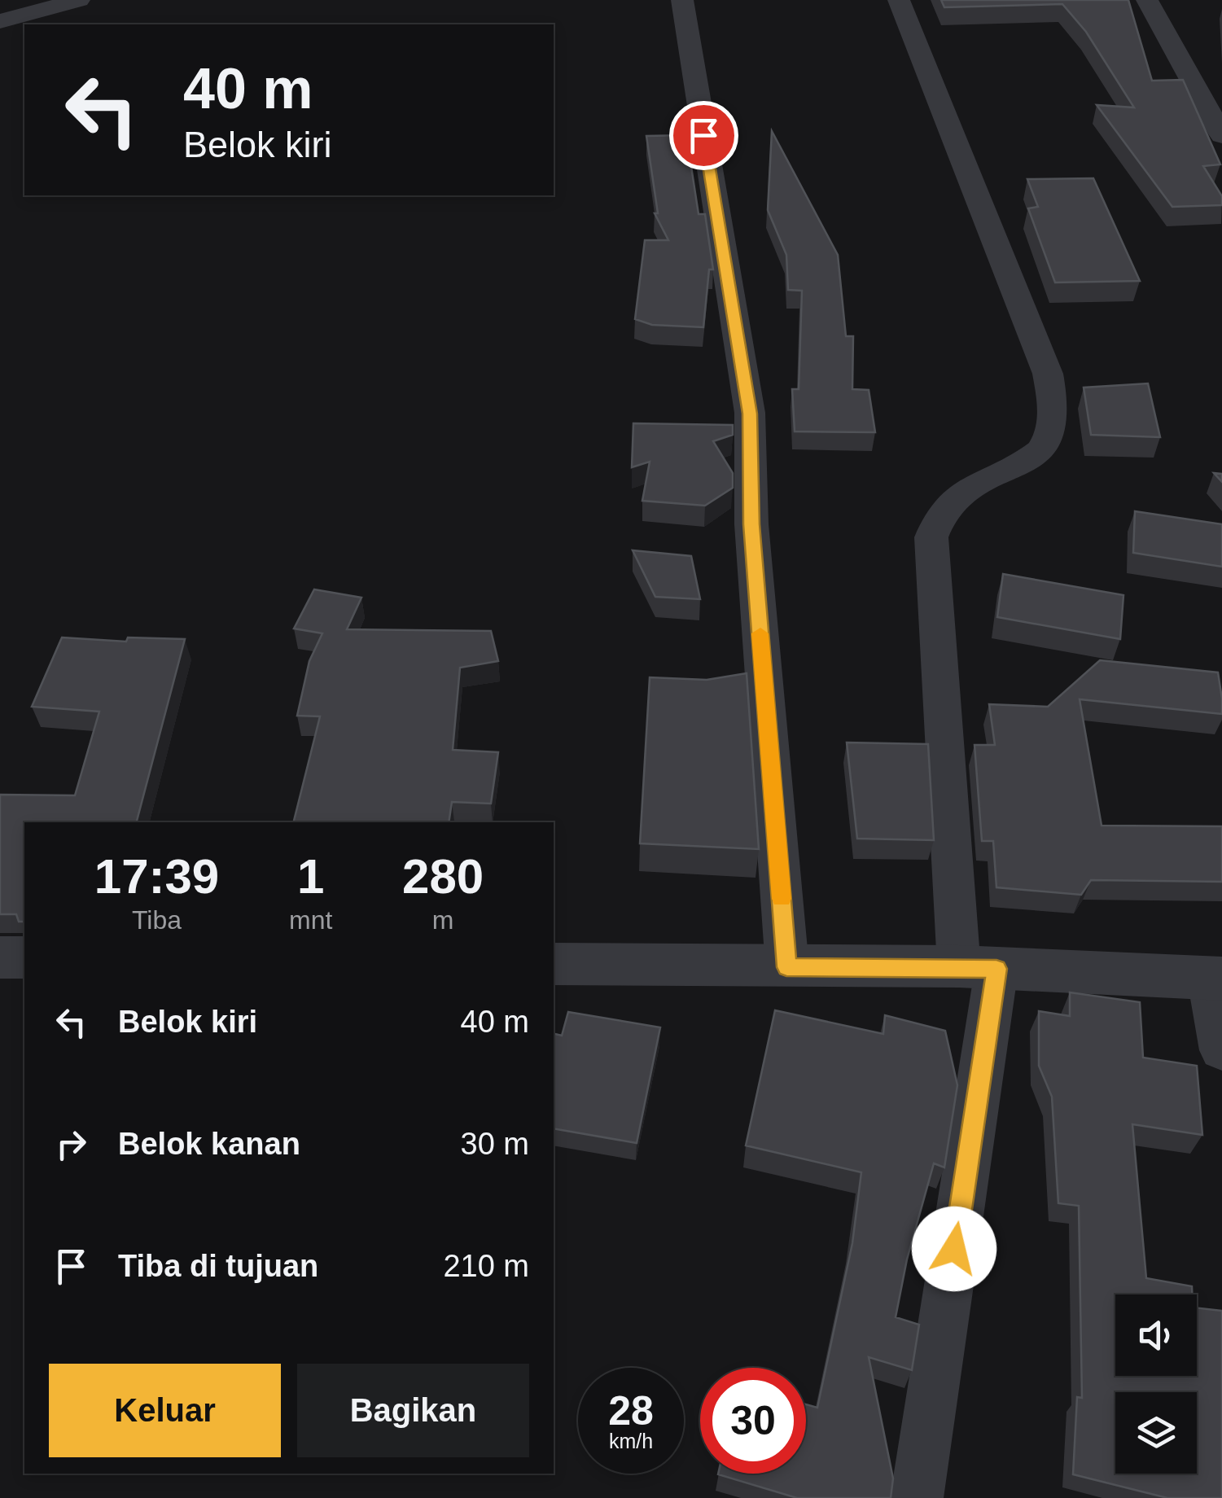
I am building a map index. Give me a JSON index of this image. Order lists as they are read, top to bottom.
{
  "page": {
    "turn": ["40 m", "Belok kiri"],
    "eta": [
      "17:39",
      "Tiba",
      "1",
      "mnt",
      "280",
      "m"
    ],
    "list": [
      {
        "name": "Belok kiri",
        "value": "40 m"
      },
      {
        "name": "Belok kanan",
        "value": "30 m"
      },
      {
        "name": "Tiba di tujuan",
        "value": "210 m"
      }
    ],
    "buttons": ["Keluar", "Bagikan"],
    "speed": "28 km/h",
    "limit": "30"
  }
}
